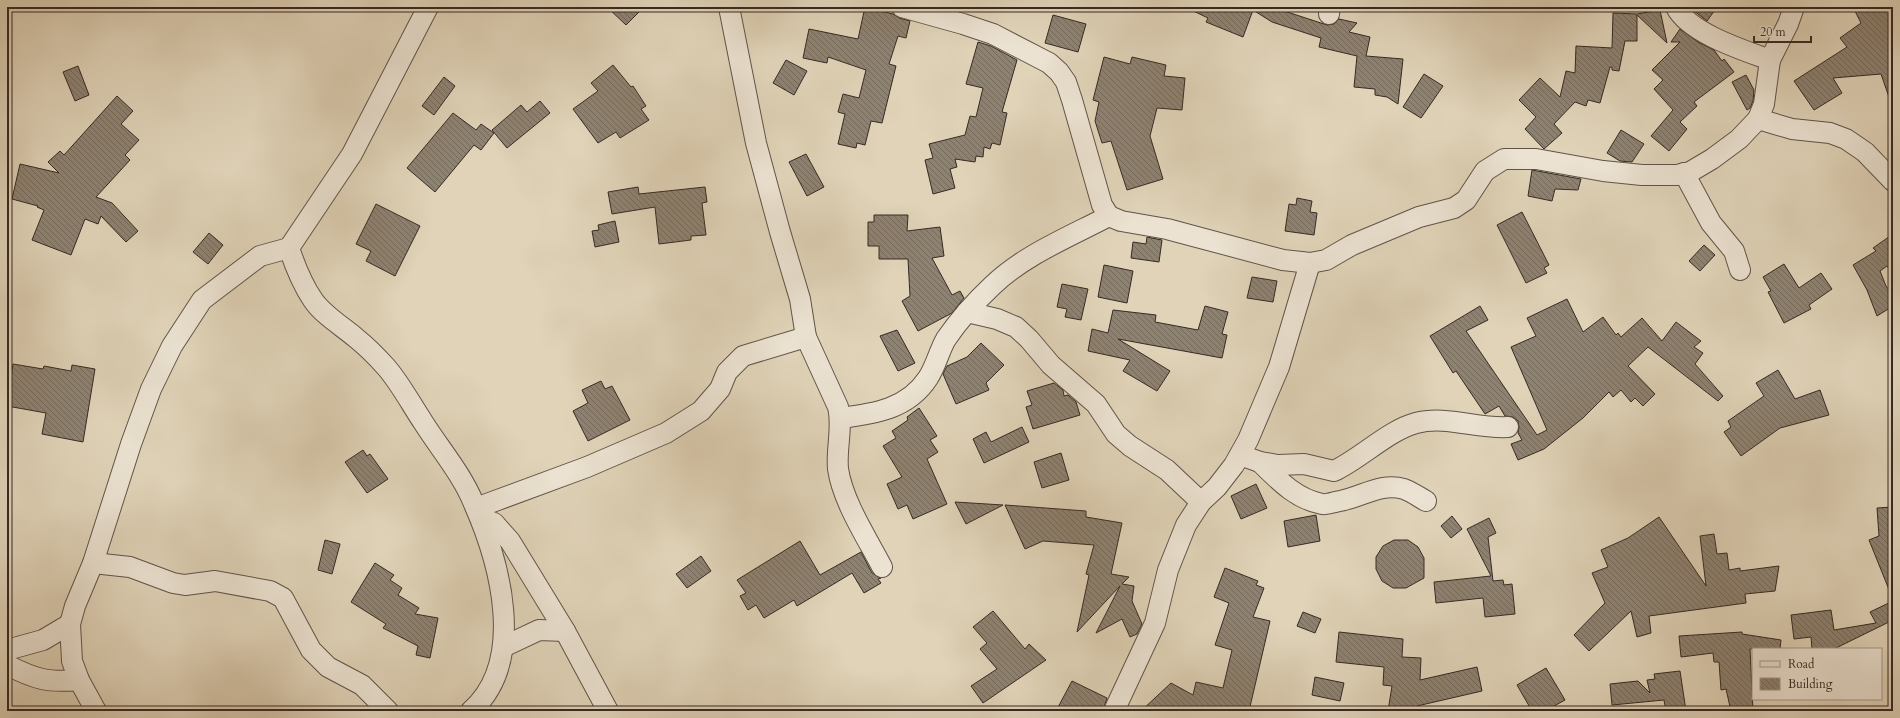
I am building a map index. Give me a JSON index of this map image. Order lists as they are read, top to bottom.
{
  "legend": ["Road", "Building"],
  "scale_bar": "20 m"
}
